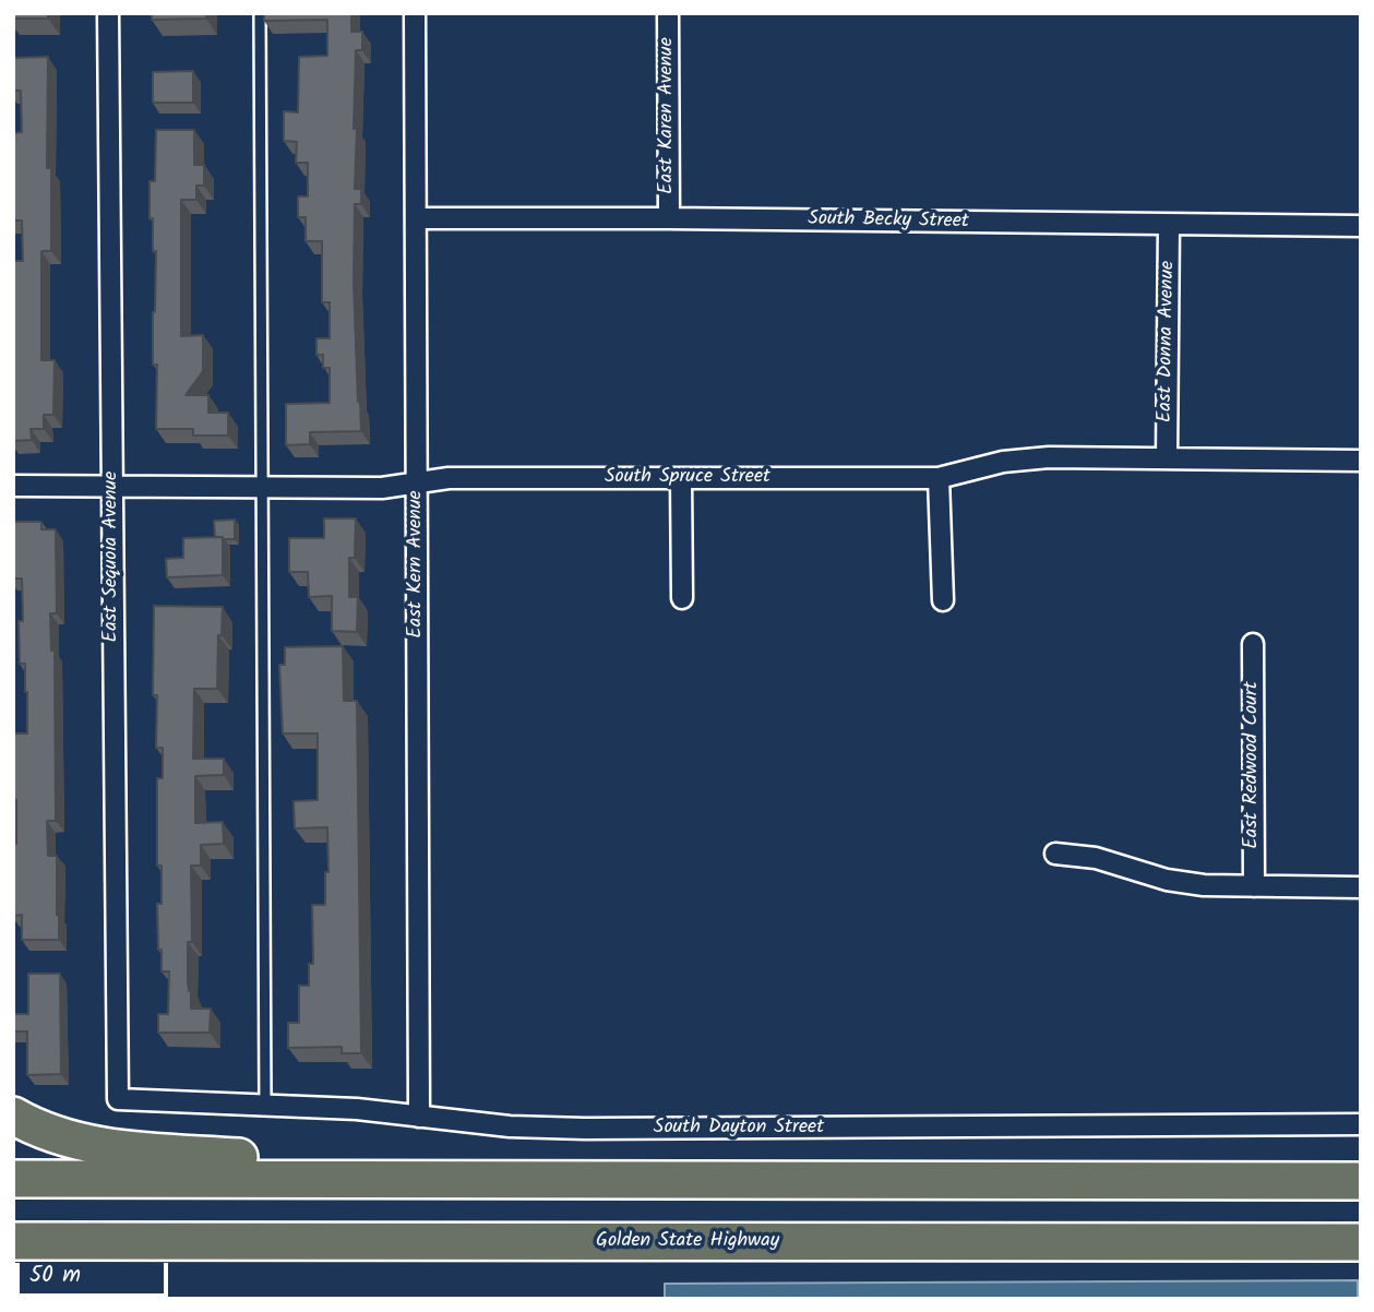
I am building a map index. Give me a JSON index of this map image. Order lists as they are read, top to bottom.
{
  "streets": {
    "highway": ["Golden State Highway"],
    "street": [
      "East Karen Avenue",
      "South Becky Street",
      "East Donna Avenue",
      "South Spruce Street",
      "East Sequoia Avenue",
      "East Kern Avenue",
      "East Redwood Court",
      "South Dayton Street"
    ]
  },
  "crossings": [
    ["East Karen Avenue", "South Becky Street"],
    ["South Becky Street", "East Donna Avenue"],
    ["South Becky Street", "East Kern Avenue"],
    ["East Donna Avenue", "South Spruce Street"],
    ["South Spruce Street", "East Sequoia Avenue"],
    ["South Spruce Street", "East Kern Avenue"],
    ["East Sequoia Avenue", "South Dayton Street"],
    ["East Kern Avenue", "South Dayton Street"]
  ],
  "scale_bar": "50 m"
}
